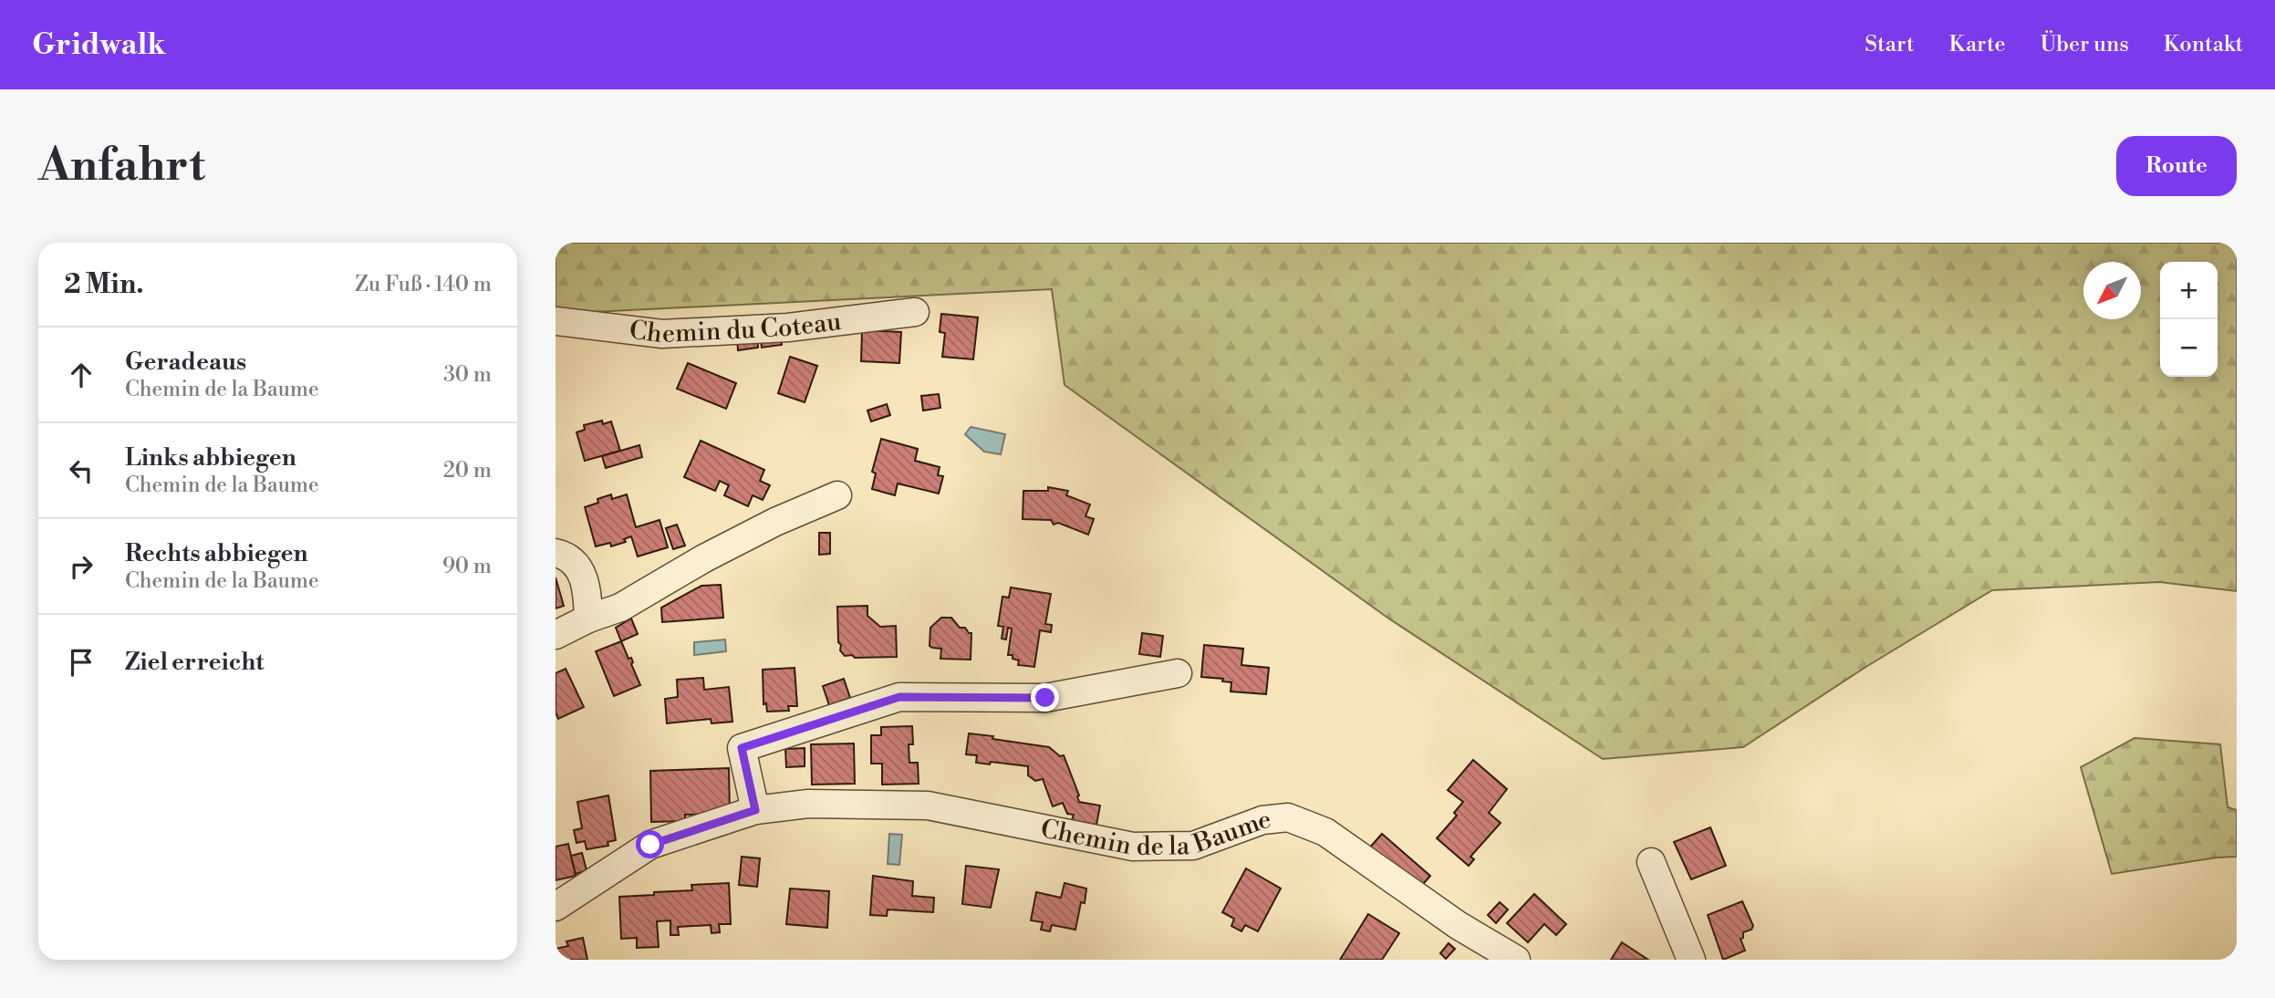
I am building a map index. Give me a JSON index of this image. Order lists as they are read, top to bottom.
{
  "streets": {
    "street": ["Chemin du Coteau", "Chemin de la Baume"]
  },
  "north": "bottom left",
  "page": {
    "header": "Gridwalk",
    "nav": [
      "Start",
      "Karte",
      "Über uns",
      "Kontakt"
    ],
    "buttons": "Route",
    "title": "Anfahrt",
    "heading": ["2 Min.", "Zu Fuß · 140 m"],
    "map_buttons": ["+", "−"],
    "list": [
      ["Geradeaus", "Chemin de la Baume", "30 m"],
      ["Links abbiegen", "Chemin de la Baume", "20 m"],
      ["Rechts abbiegen", "Chemin de la Baume", "90 m"],
      "Ziel erreicht"
    ]
  }
}
